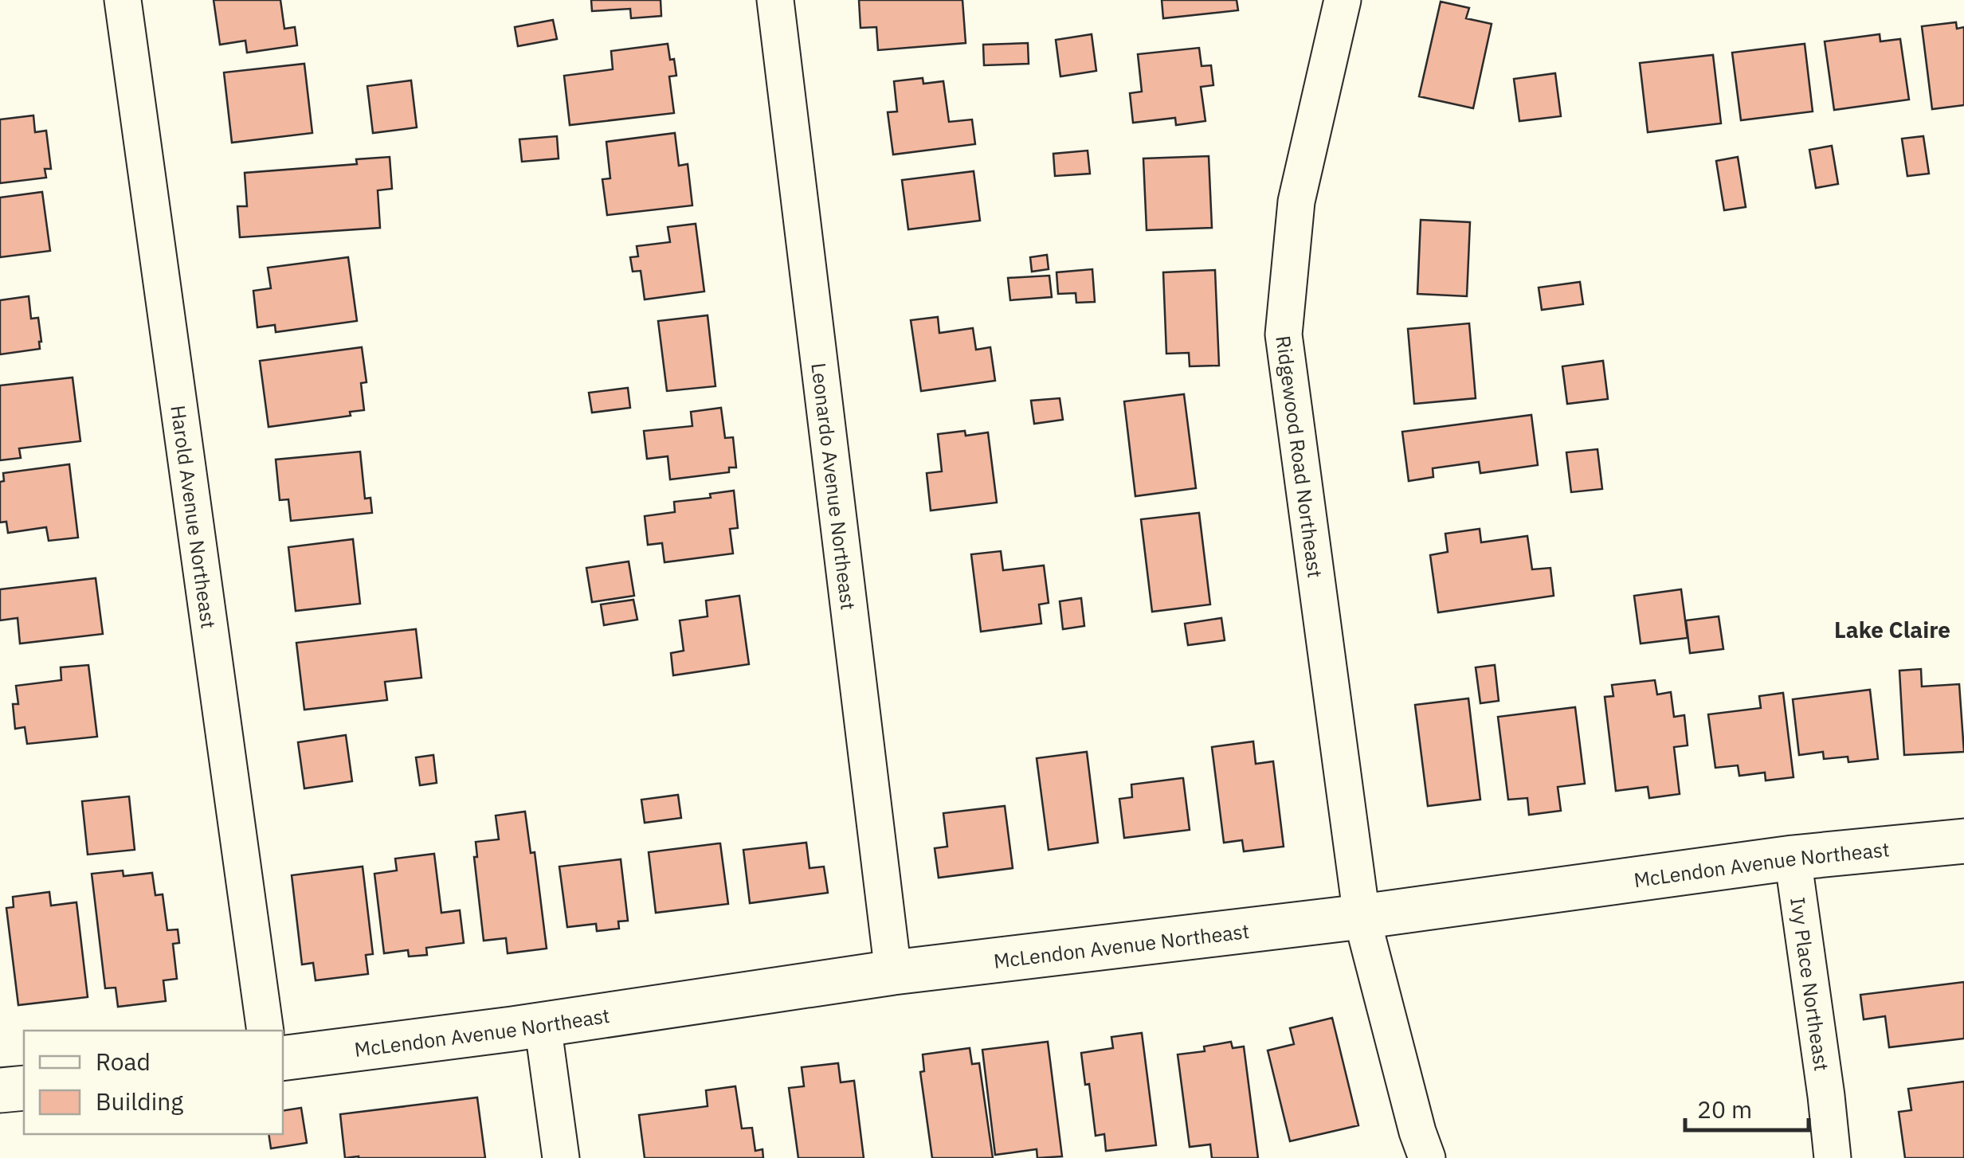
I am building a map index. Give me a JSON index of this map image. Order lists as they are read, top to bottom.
{
  "streets": {
    "street": [
      "Ridgewood Road Northeast",
      "Leonardo Avenue Northeast",
      "Harold Avenue Northeast",
      "McLendon Avenue Northeast",
      "Ivy Place Northeast"
    ]
  },
  "crossings": [
    ["Ridgewood Road Northeast", "McLendon Avenue Northeast"],
    ["Leonardo Avenue Northeast", "McLendon Avenue Northeast"],
    ["McLendon Avenue Northeast", "Ivy Place Northeast"]
  ],
  "districts": ["Lake Claire"],
  "legend": ["Road", "Building"],
  "scale_bar": "20 m"
}
